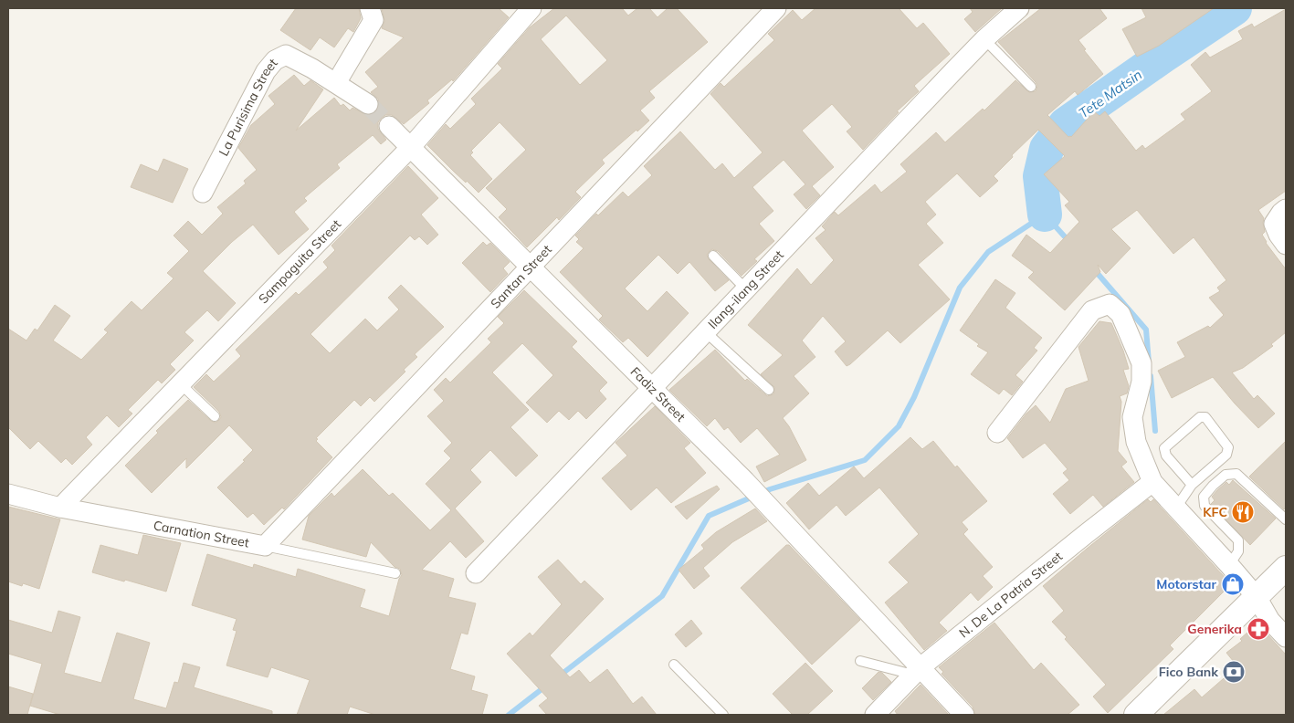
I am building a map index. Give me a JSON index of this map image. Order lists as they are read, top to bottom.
{
  "streets": {
    "street": [
      "La Purisima Street",
      "Sampaguita Street",
      "Santan Street",
      "Ilang-ilang Street",
      "Fadiz Street",
      "Carnation Street",
      "N. De La Patria Street"
    ]
  },
  "crossings": [
    ["Sampaguita Street", "Fadiz Street"],
    ["Sampaguita Street", "Carnation Street"],
    ["Santan Street", "Fadiz Street"],
    ["Santan Street", "Carnation Street"],
    ["Ilang-ilang Street", "Fadiz Street"],
    ["Fadiz Street", "N. De La Patria Street"]
  ],
  "water": ["Tete Matsin"],
  "places": {
    "restaurant": ["KFC"],
    "shop": ["Motorstar"],
    "pharmacy": ["Generika"],
    "bank": ["Fico Bank"]
  }
}
